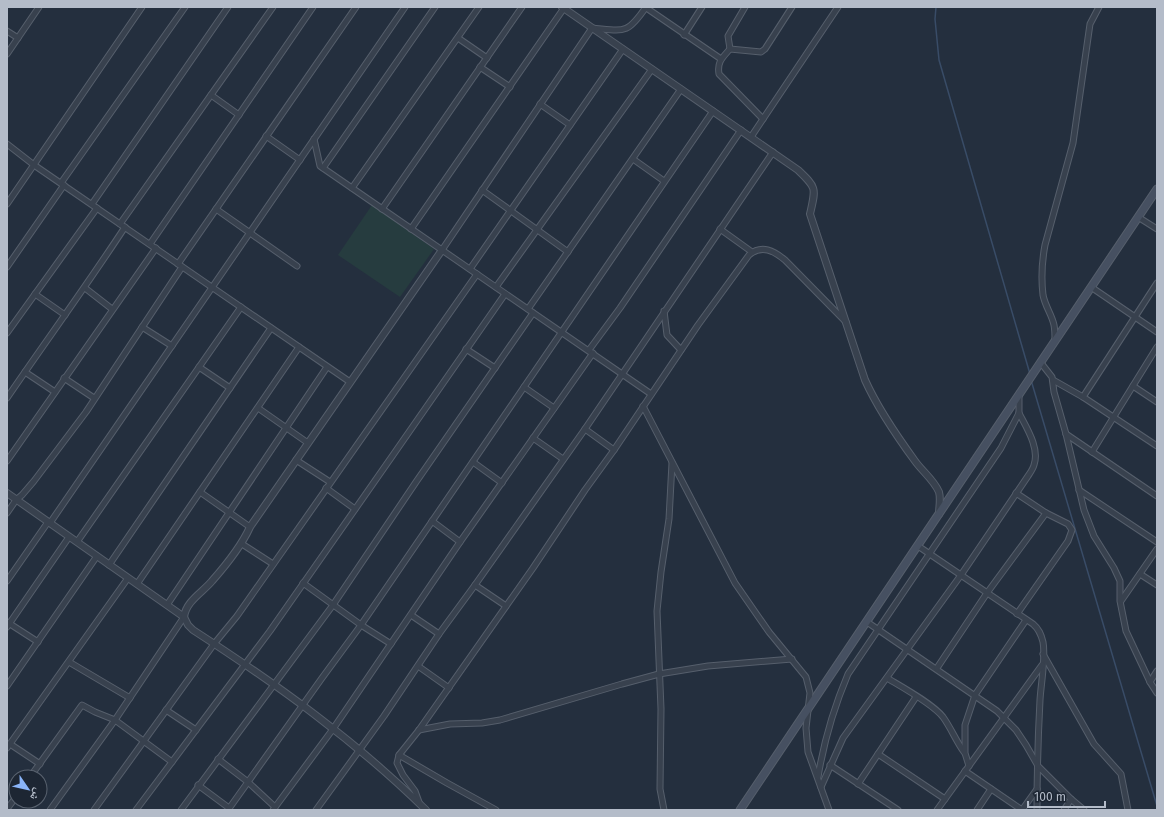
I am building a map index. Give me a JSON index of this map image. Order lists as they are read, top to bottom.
{
  "scale_bar": "100 m",
  "north": "bottom right"
}
